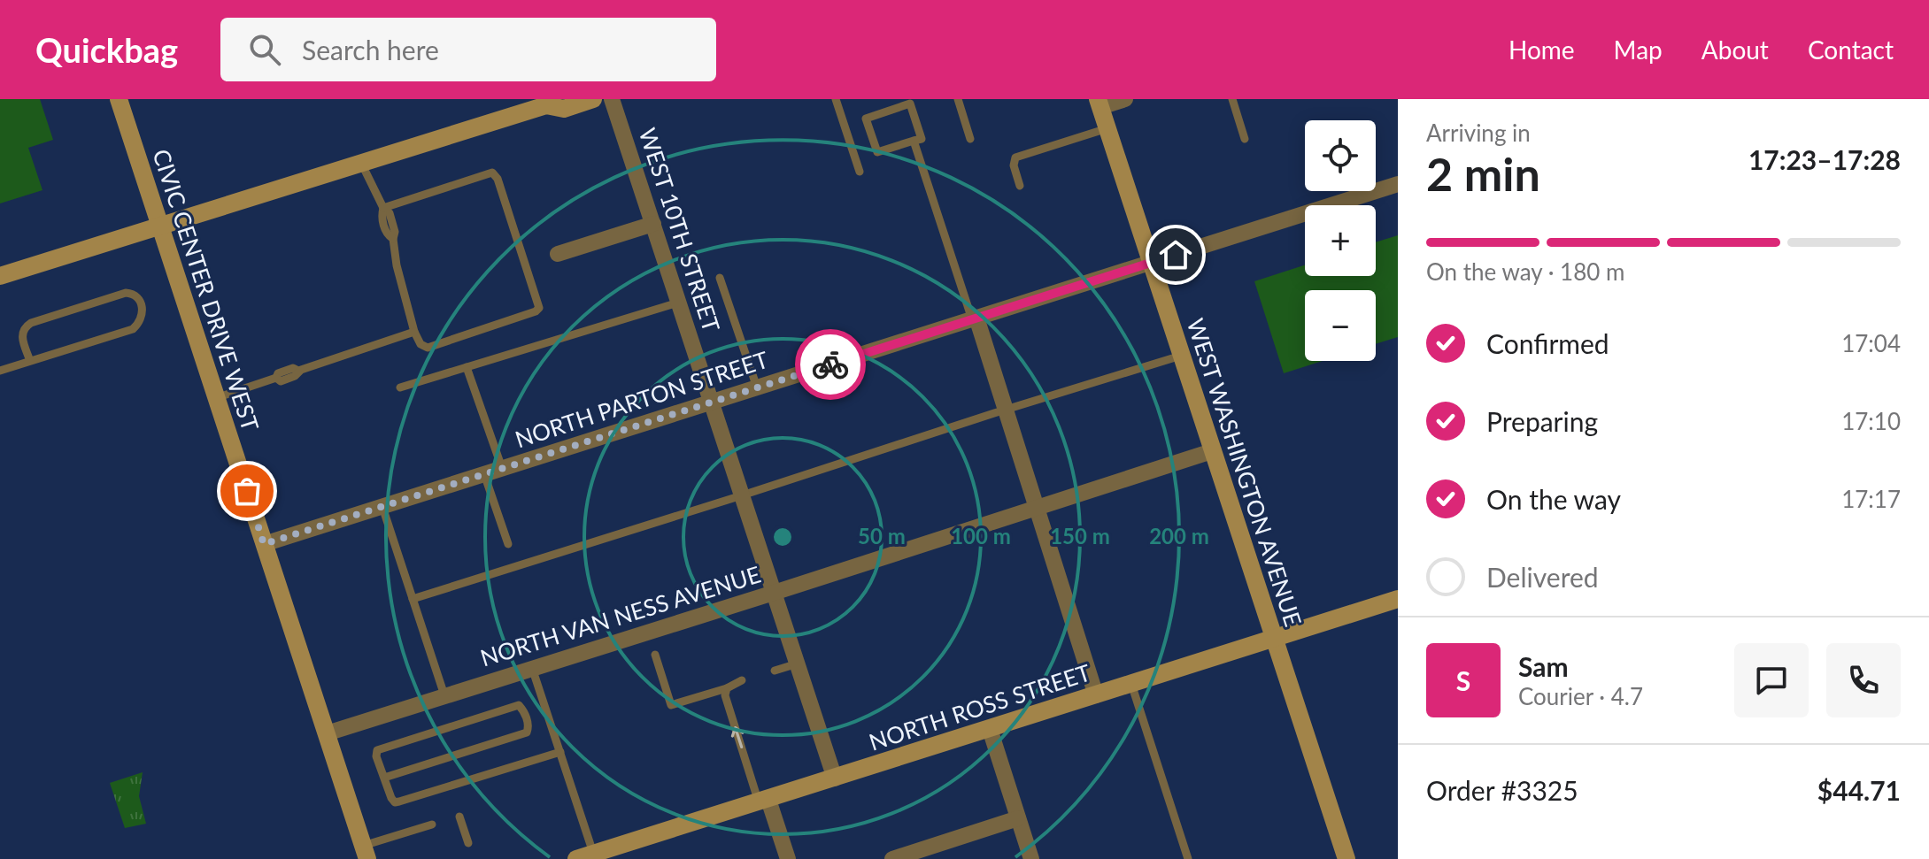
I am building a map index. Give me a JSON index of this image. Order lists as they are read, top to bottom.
{
  "streets": {
    "street": [
      "WEST 10TH STREET",
      "CIVIC CENTER DRIVE WEST",
      "NORTH PARTON STREET",
      "WEST WASHINGTON AVENUE",
      "NORTH VAN NESS AVENUE",
      "NORTH ROSS STREET"
    ]
  },
  "crossings": [
    ["WEST 10TH STREET", "NORTH PARTON STREET"],
    ["WEST 10TH STREET", "NORTH VAN NESS AVENUE"],
    ["WEST 10TH STREET", "NORTH ROSS STREET"],
    ["CIVIC CENTER DRIVE WEST", "NORTH PARTON STREET"],
    ["CIVIC CENTER DRIVE WEST", "NORTH VAN NESS AVENUE"],
    ["NORTH PARTON STREET", "WEST WASHINGTON AVENUE"],
    ["WEST WASHINGTON AVENUE", "NORTH VAN NESS AVENUE"],
    ["WEST WASHINGTON AVENUE", "NORTH ROSS STREET"]
  ],
  "page": {
    "header": "Quickbag",
    "search": "Search here",
    "nav": [
      "Home",
      "Map",
      "About",
      "Contact"
    ],
    "heading": ["2 min", "Arriving in", "17:23–17:28"],
    "panel": [
      "Sam",
      "Courier · 4.7",
      "Order #3325",
      "$44.71"
    ],
    "map_buttons": ["+", "−"],
    "bar": "On the way · 180 m",
    "list": [
      ["Confirmed", "17:04"],
      ["Preparing", "17:10"],
      ["On the way", "17:17"],
      "Delivered"
    ],
    "round": "S"
  },
  "rings": [
    "50 m",
    "100 m",
    "150 m",
    "200 m"
  ]
}
